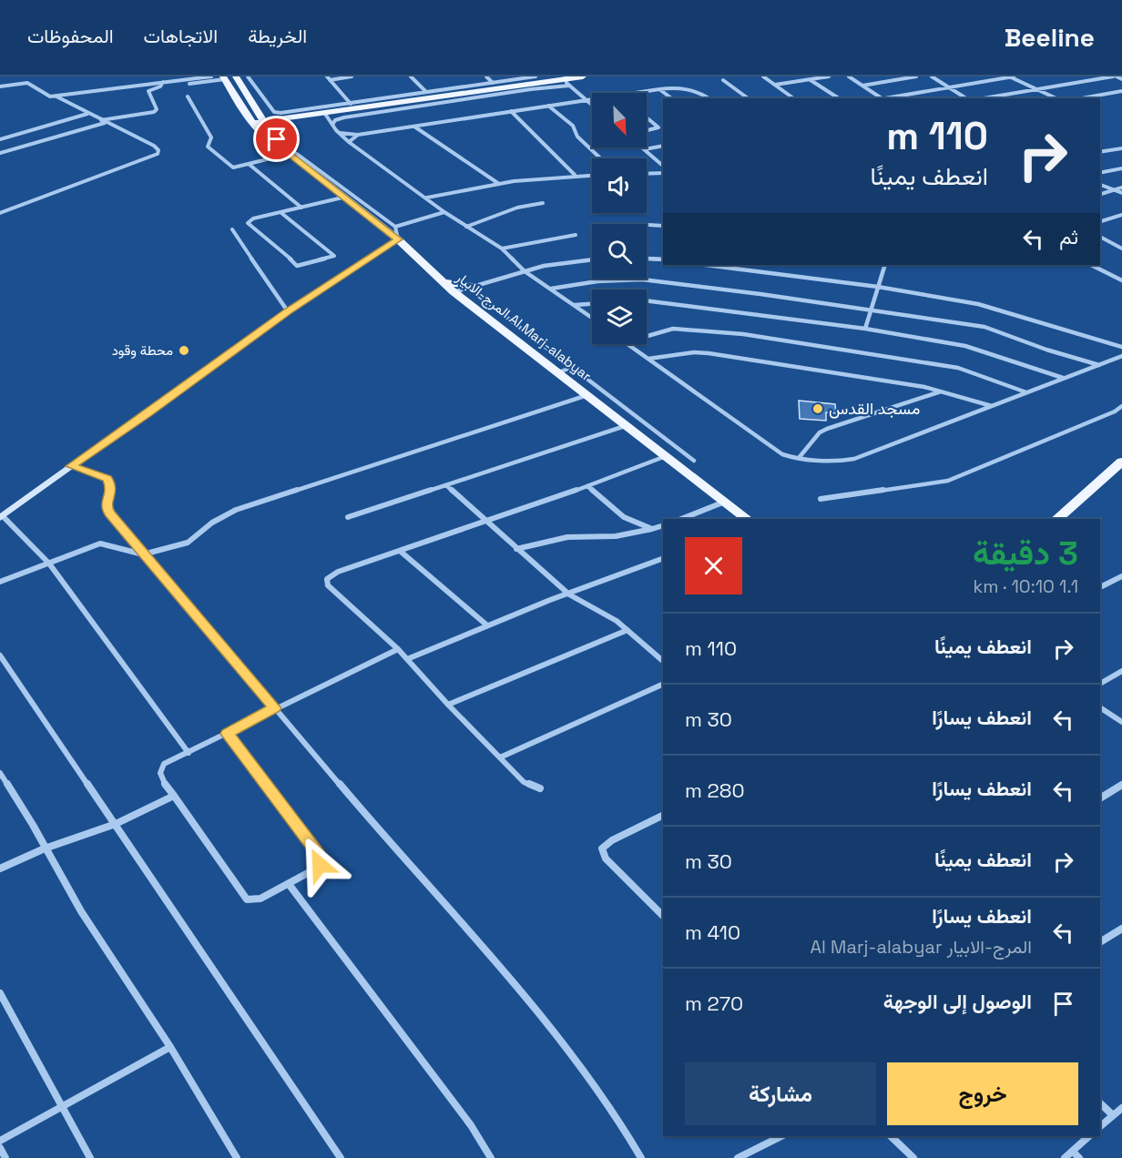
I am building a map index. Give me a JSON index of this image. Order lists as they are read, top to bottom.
{
  "streets": {
    "main road": ["المرج-الابيار Al Marj-alabyar"]
  },
  "places": ["محطة وقود", "مسجد القدس"],
  "north": "bottom right",
  "page": {
    "header": "Beeline",
    "nav": ["الخريطة", "الاتجاهات", "المحفوظات"],
    "turn": ["110 m", "انعطف يمينًا"],
    "then": "ثم",
    "heading": ["3 دقيقة", "1.1 km · 10:10"],
    "list": [
      {
        "name": "انعطف يمينًا",
        "value": "110 m"
      },
      {
        "name": "انعطف يسارًا",
        "value": "30 m"
      },
      {
        "name": "انعطف يسارًا",
        "value": "280 m"
      },
      {
        "name": "انعطف يمينًا",
        "value": "30 m"
      },
      {
        "name": "انعطف يسارًا",
        "note": "المرج-الابيار Al Marj-alabyar",
        "value": "410 m"
      },
      {
        "name": "الوصول إلى الوجهة",
        "value": "270 m"
      }
    ],
    "buttons": ["خروج", "مشاركة"]
  }
}
